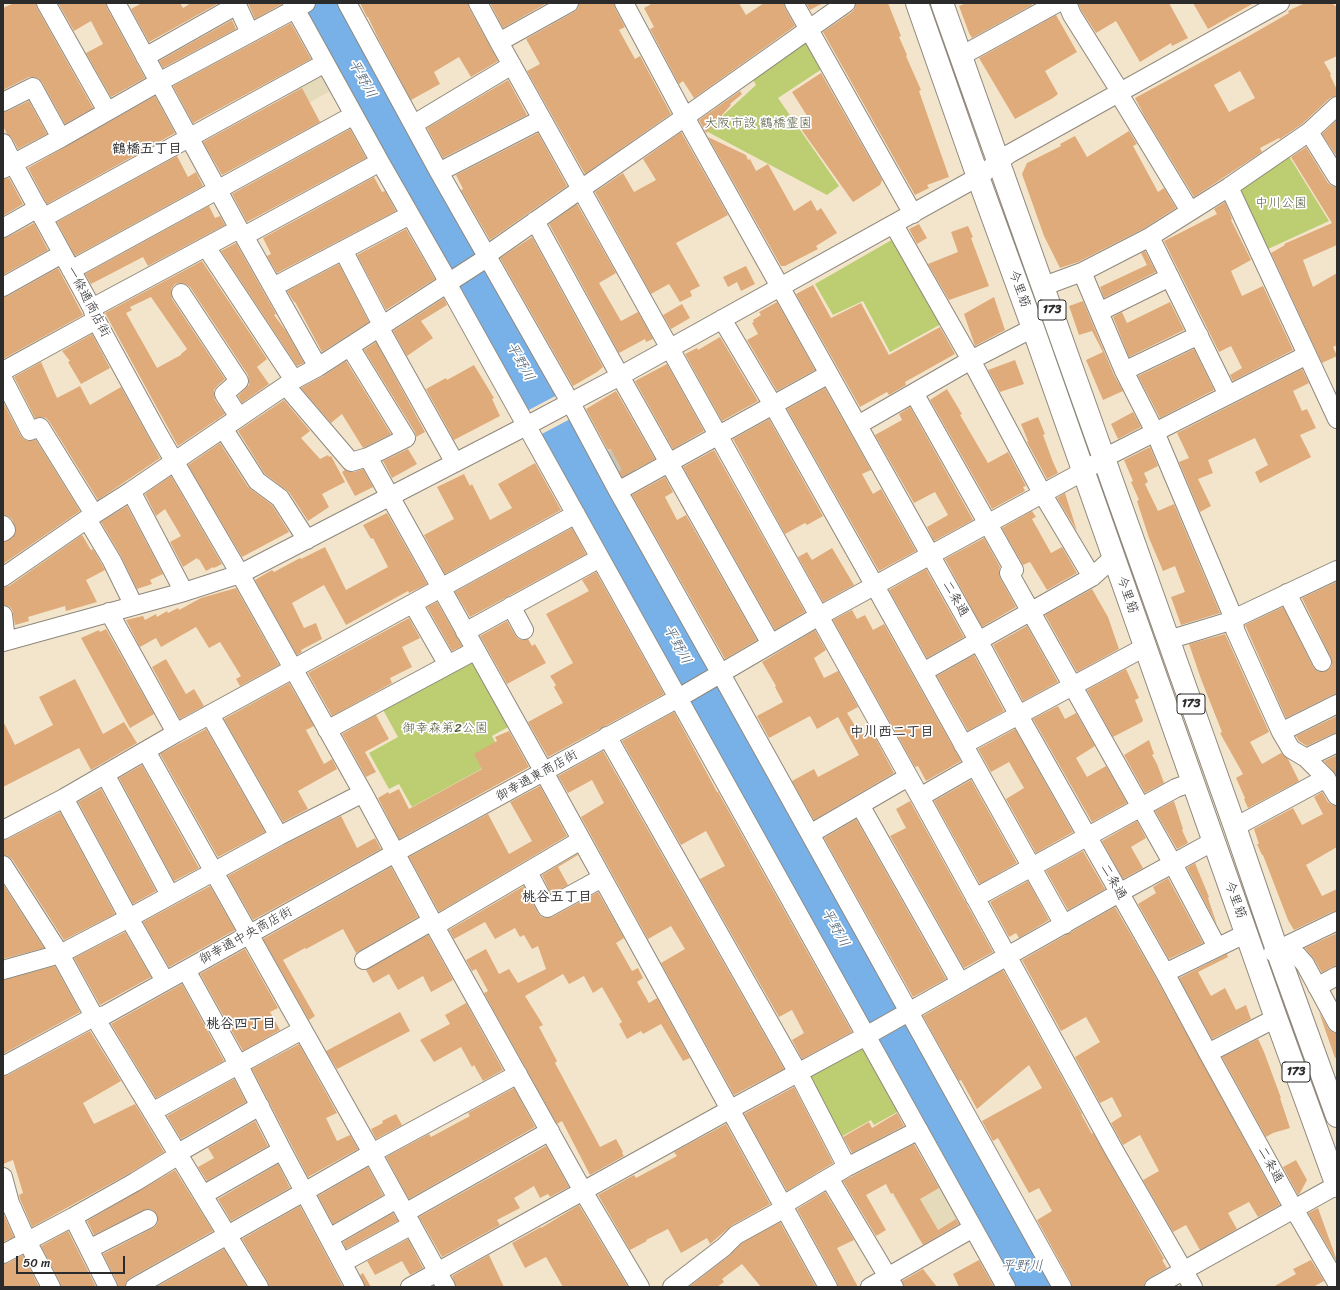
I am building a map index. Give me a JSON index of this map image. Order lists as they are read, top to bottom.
{
  "streets": {
    "main road": ["今里筋", "173"],
    "street": [
      "一條通商店街",
      "二条通",
      "御幸通東商店街",
      "御幸通中央商店街"
    ]
  },
  "crossings": [
    ["今里筋", "御幸通東商店街"],
    ["一條通商店街", "御幸通東商店街"],
    ["一條通商店街", "御幸通中央商店街"],
    ["二条通", "御幸通東商店街"],
    ["御幸通東商店街", "御幸通中央商店街"]
  ],
  "districts": [
    "鶴橋五丁目",
    "中川西二丁目",
    "桃谷五丁目",
    "桃谷四丁目"
  ],
  "water": ["平野川"],
  "parks": ["大阪市設 鶴橋霊園", "中川公園", "御幸森第2公園"],
  "scale_bar": "50 m"
}
